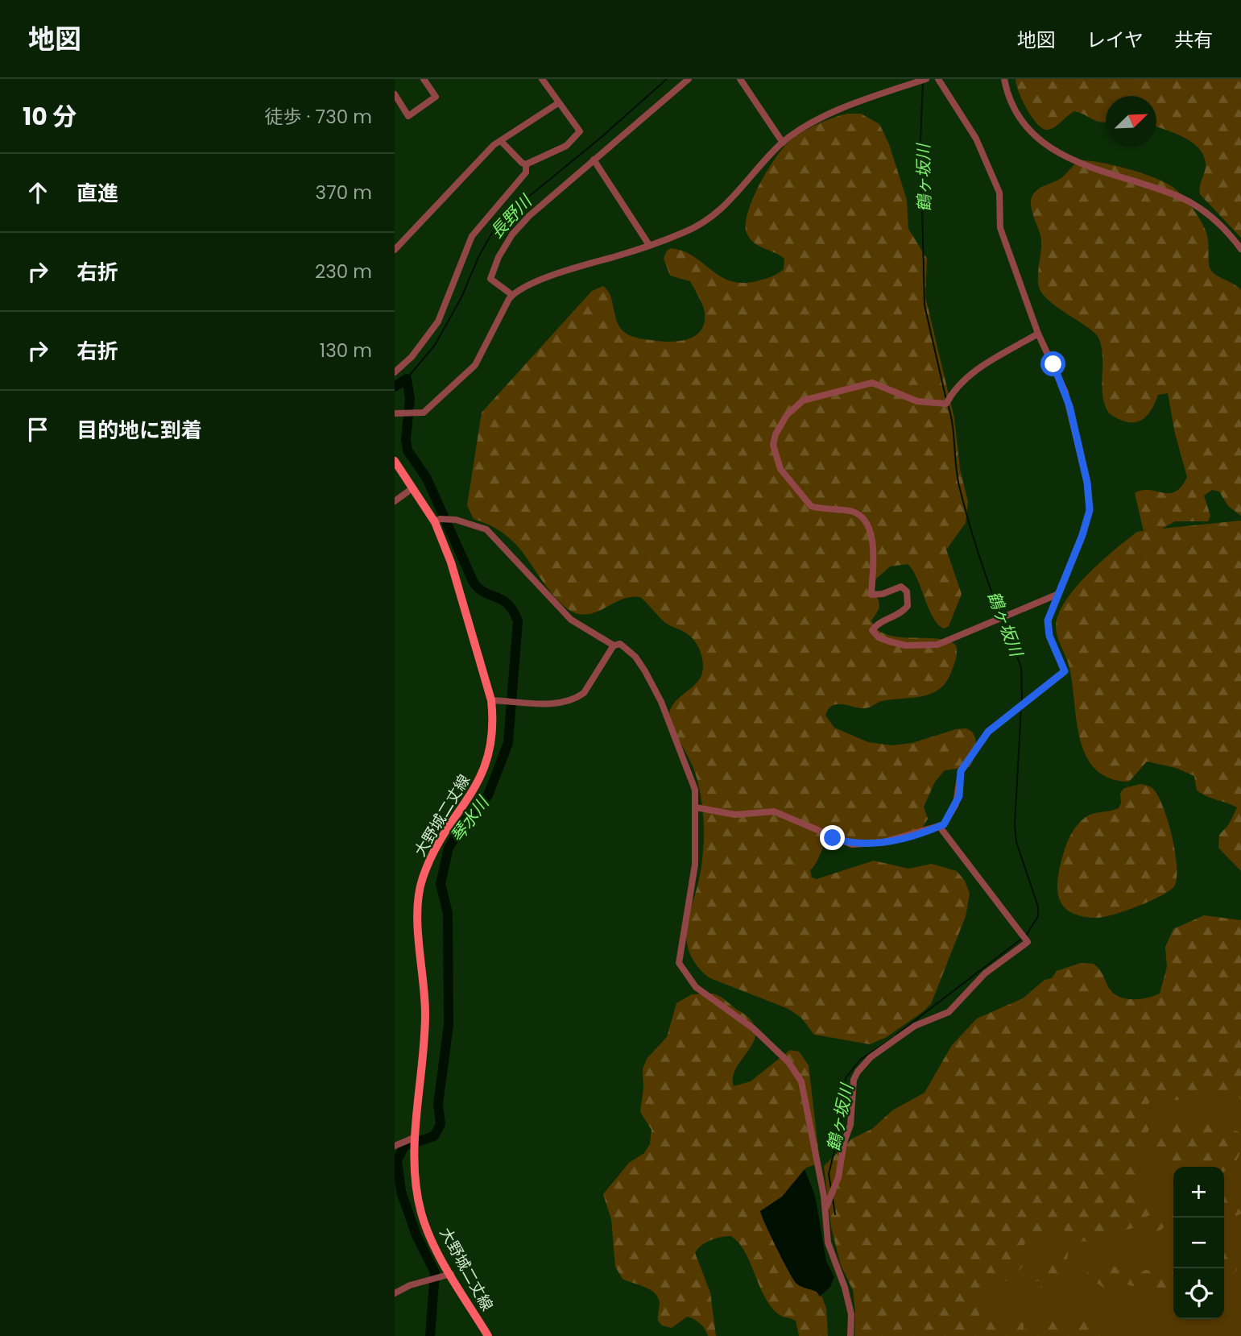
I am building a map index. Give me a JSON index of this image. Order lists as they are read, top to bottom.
{
  "streets": {
    "main road": ["大野城二丈線"]
  },
  "water": ["鶴ヶ坂川", "長野川", "琴水川"],
  "north": "top right",
  "page": {
    "header": "地図",
    "nav": ["地図", "レイヤ", "共有"],
    "heading": ["10 分", "徒歩 · 730 m"],
    "list": [
      ["直進", "370 m"],
      ["右折", "230 m"],
      ["右折", "130 m"],
      "目的地に到着"
    ],
    "map_buttons": ["+", "−"]
  }
}
